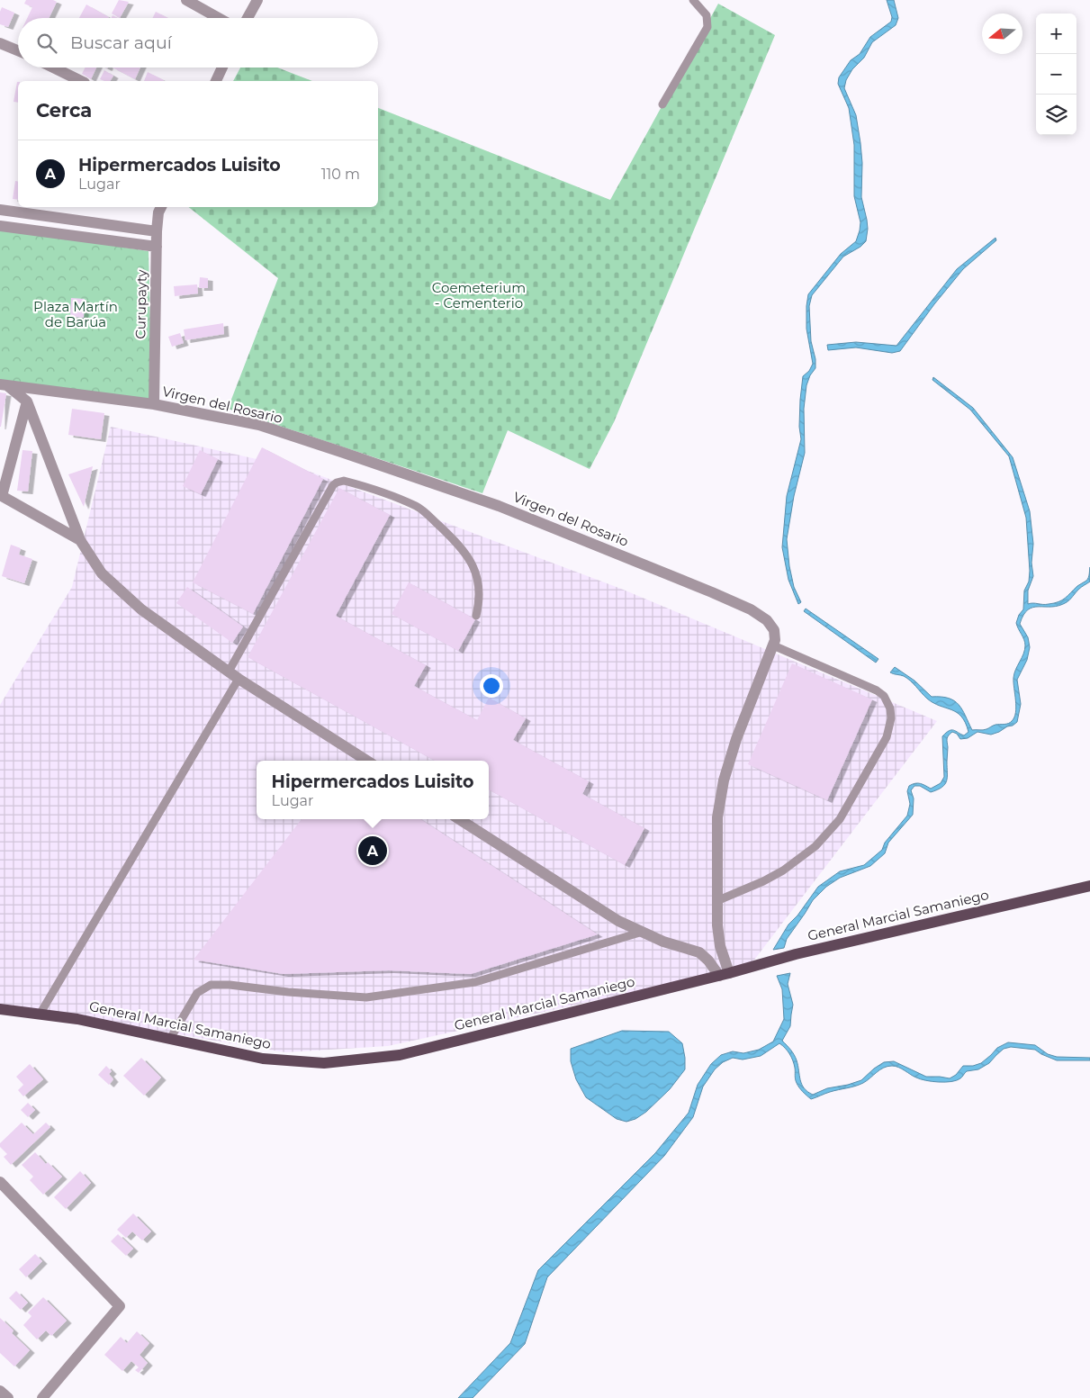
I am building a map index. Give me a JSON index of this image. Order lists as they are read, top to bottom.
{
  "streets": {
    "main road": ["General Marcial Samaniego"],
    "street": ["Curupayty", "Virgen del Rosario"]
  },
  "crossings": [
    ["Curupayty", "Virgen del Rosario"],
    ["Virgen del Rosario", "General Marcial Samaniego"]
  ],
  "parks": ["Coemeterium - Cementerio", "Plaza Martín de Barúa"],
  "north": "left",
  "page": {
    "map_buttons": ["+", "−"],
    "search": "Buscar aquí",
    "heading": "Cerca",
    "list": [
      {
        "mark": "A",
        "name": "Hipermercados Luisito",
        "note": "Lugar",
        "value": "110 m"
      }
    ],
    "popup": ["Hipermercados Luisito", "Lugar"],
    "pins": "A"
  }
}
